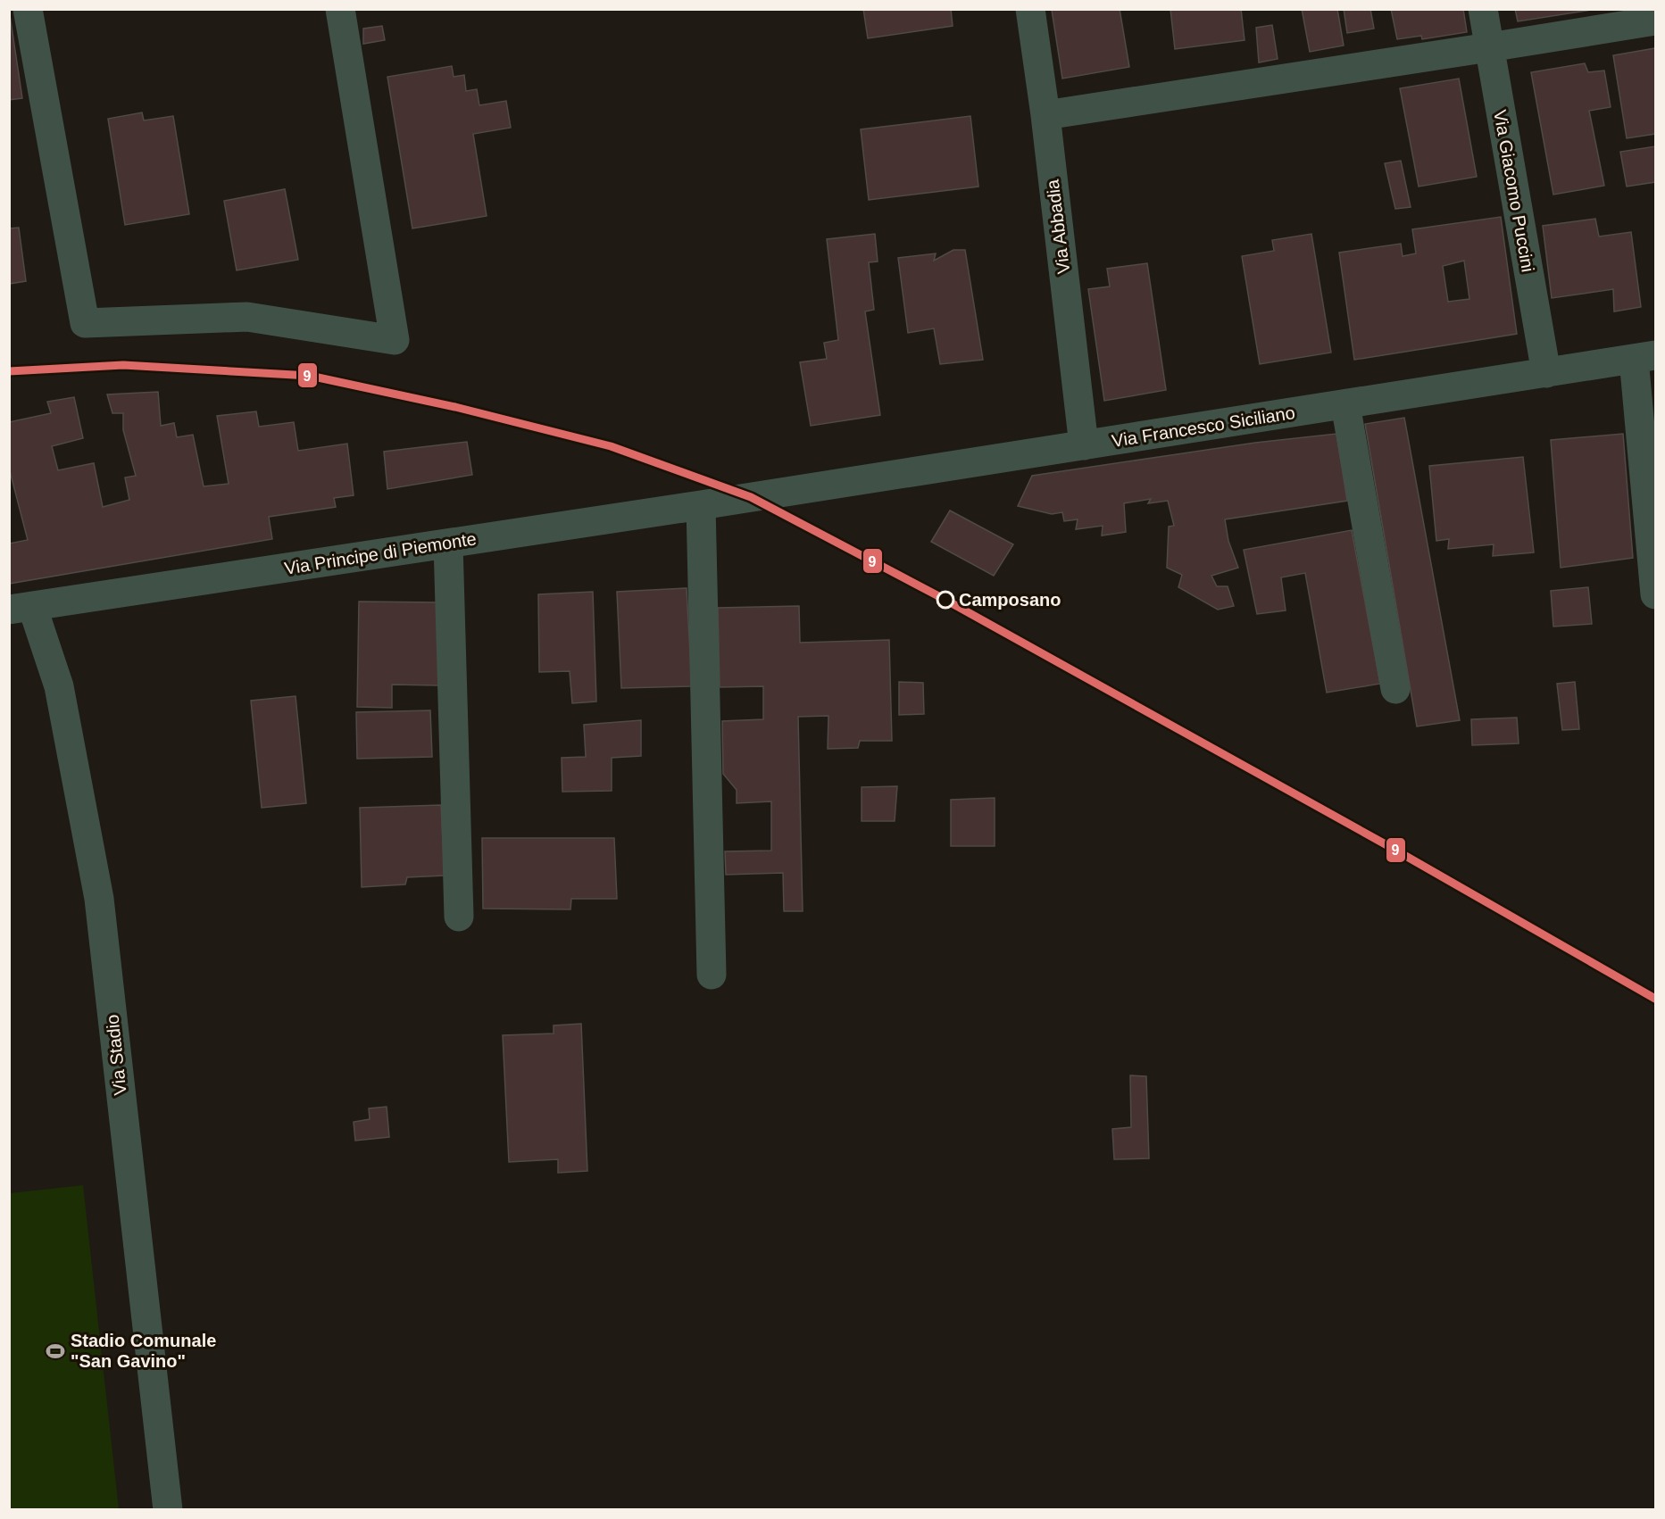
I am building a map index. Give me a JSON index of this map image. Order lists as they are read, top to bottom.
{
  "streets": {
    "street": [
      "Via Giacomo Puccini",
      "Via Abbadia",
      "Via Francesco Siciliano",
      "Via Principe di Piemonte",
      "Via Stadio"
    ]
  },
  "crossings": [
    ["Via Giacomo Puccini", "Via Francesco Siciliano"],
    ["Via Abbadia", "Via Francesco Siciliano"],
    ["Via Francesco Siciliano", "Via Principe di Piemonte"],
    ["Via Principe di Piemonte", "Via Stadio"]
  ],
  "places": {
    "other": ["Camposano"],
    "sports": ["Stadio Comunale \"San Gavino\""]
  },
  "lines": ["transit line 9"]
}
